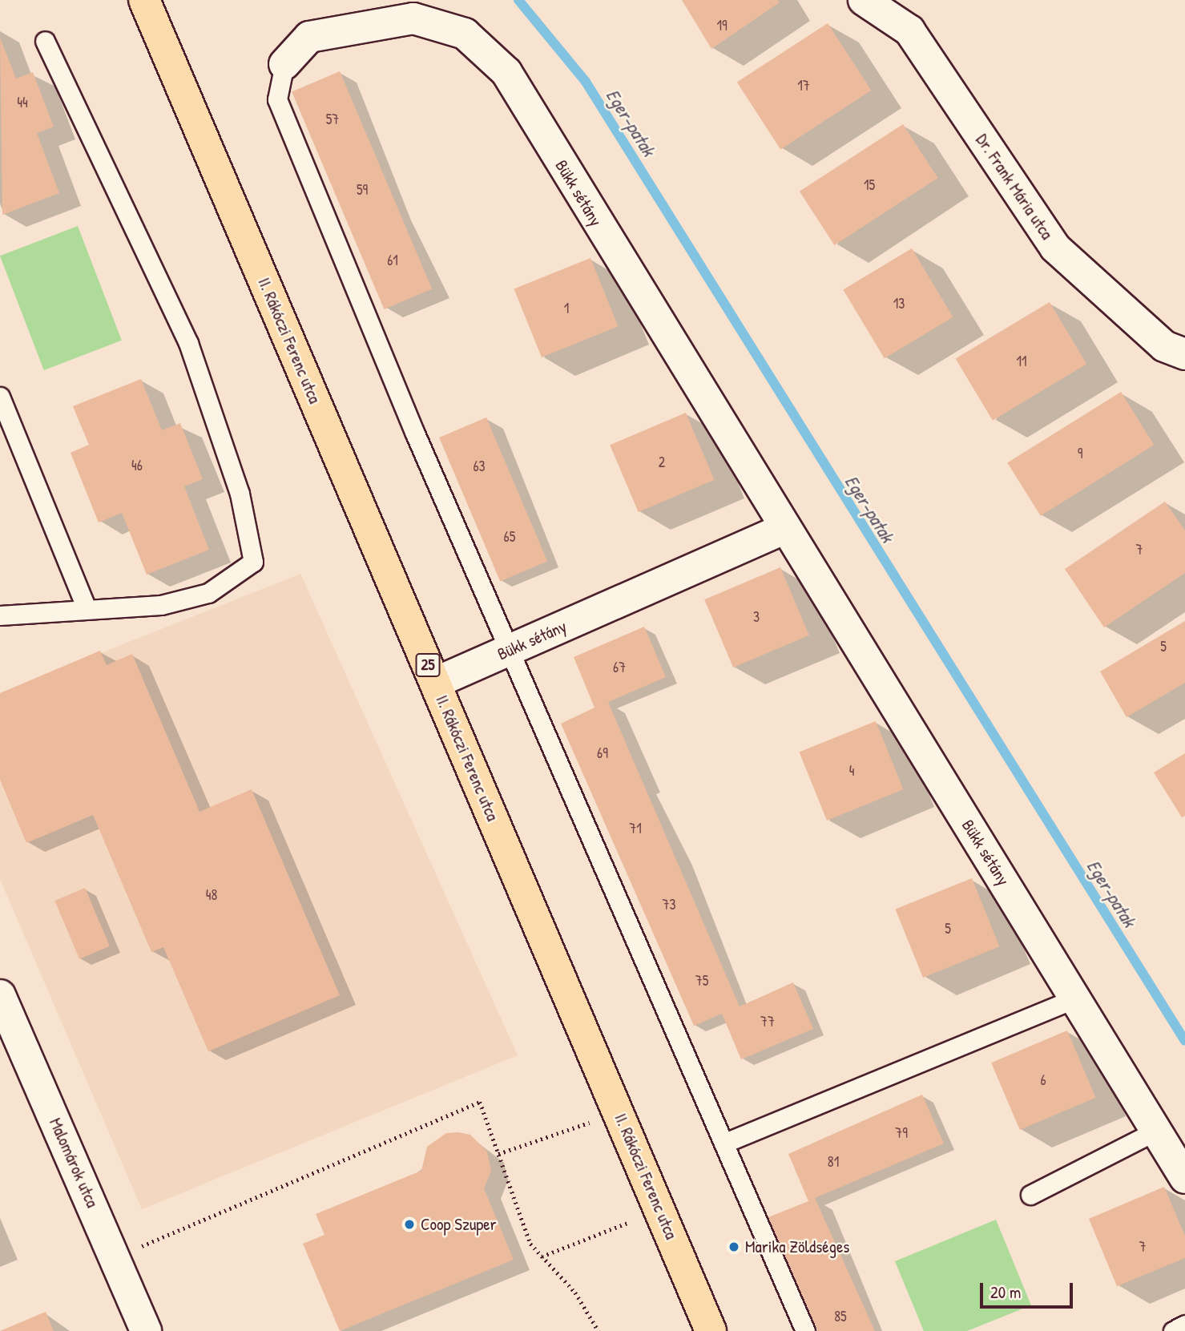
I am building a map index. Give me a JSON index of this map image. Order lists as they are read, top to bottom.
{
  "streets": {
    "main road": ["II. Rákóczi Ferenc utca", "25"],
    "street": ["Dr. Frank Mária utca", "Bükk sétány", "Malomárok utca"]
  },
  "crossings": [
    ["Bükk sétány", "II. Rákóczi Ferenc utca"]
  ],
  "water": ["Eger-patak"],
  "places": ["Coop Szuper", "Marika Zöldséges"],
  "house_numbers": [
    "19",
    "17",
    "44",
    "57",
    "15",
    "59",
    "61",
    "13",
    "1",
    "11",
    "9",
    "2",
    "46",
    "63",
    "65",
    "7",
    "3",
    "5",
    "67",
    "69",
    "4",
    "71",
    "48",
    "73",
    "5",
    "75",
    "77",
    "6",
    "79",
    "81",
    "7",
    "85"
  ],
  "scale_bar": "20 m"
}
